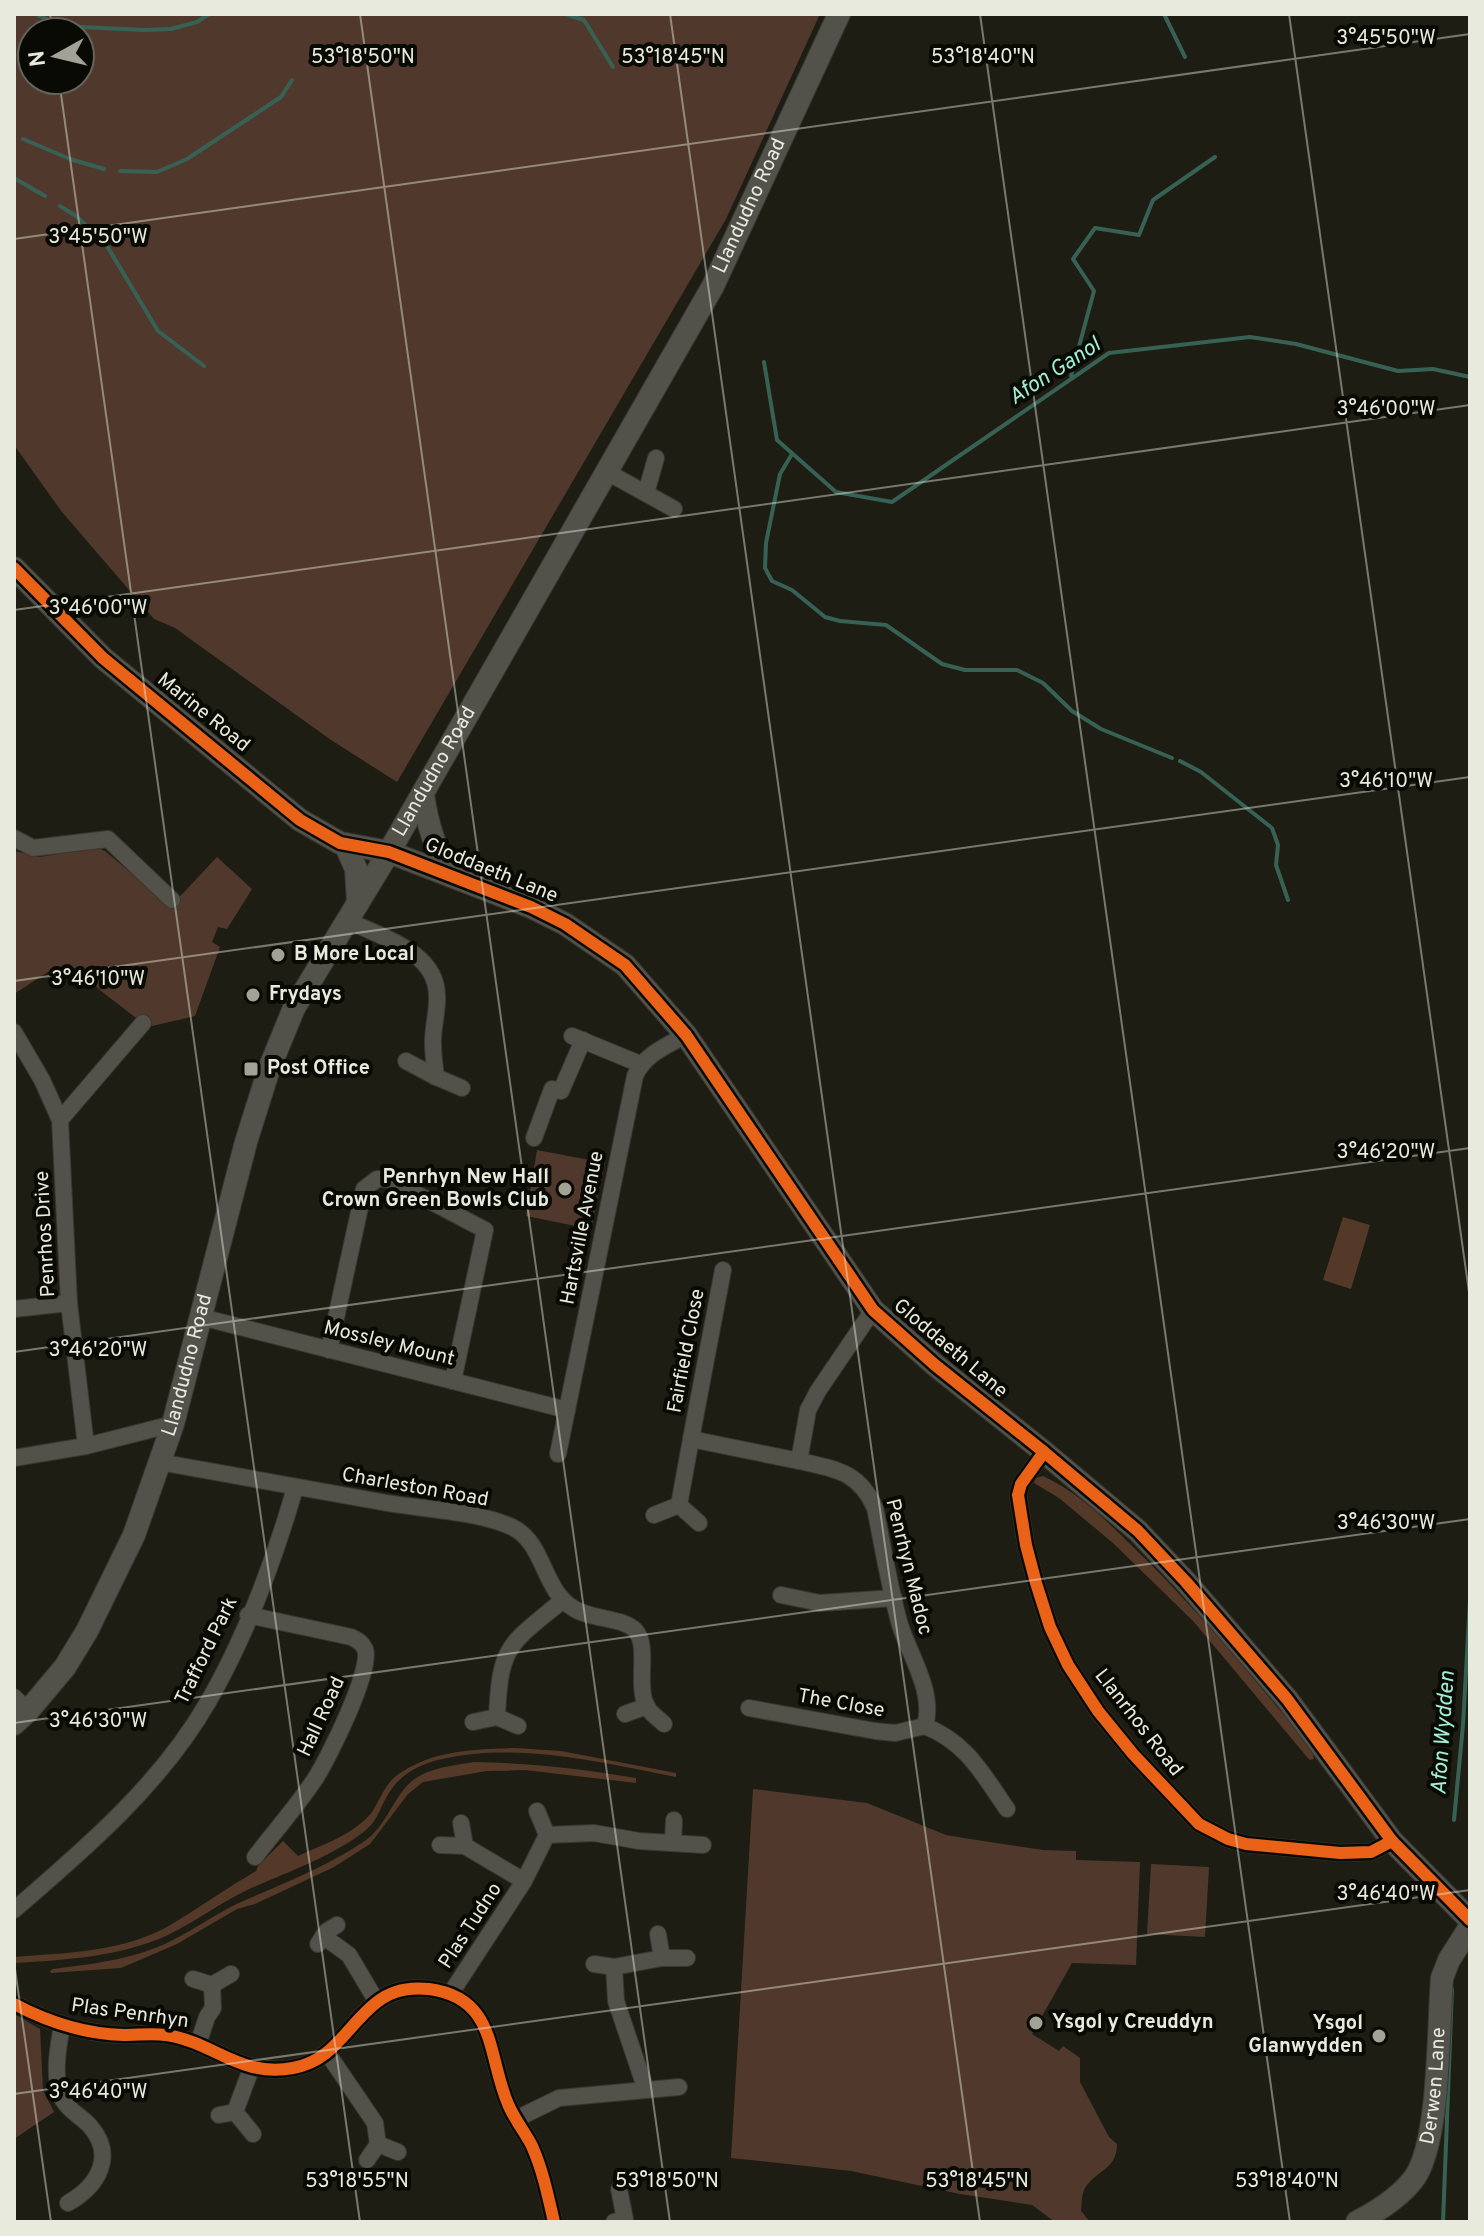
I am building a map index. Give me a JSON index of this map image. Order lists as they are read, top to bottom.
{
  "streets": {
    "street": [
      "Llandudno Road",
      "Marine Road",
      "Gloddaeth Lane",
      "Hartsville Avenue",
      "Penrhos Drive",
      "Mossley Mount",
      "Fairfield Close",
      "Charleston Road",
      "Penrhyn Madoc",
      "Trafford Park",
      "The Close",
      "Hall Road",
      "Llanrhos Road",
      "Plas Tudno",
      "Plas Penrhyn",
      "Derwen Lane"
    ]
  },
  "crossings": [
    ["Llandudno Road", "Marine Road"],
    ["Llandudno Road", "Gloddaeth Lane"],
    ["Llandudno Road", "Mossley Mount"],
    ["Llandudno Road", "Charleston Road"],
    ["Marine Road", "Gloddaeth Lane"],
    ["Gloddaeth Lane", "Llanrhos Road"],
    ["Hartsville Avenue", "Mossley Mount"],
    ["Fairfield Close", "Penrhyn Madoc"],
    ["Charleston Road", "Trafford Park"],
    ["Penrhyn Madoc", "The Close"],
    ["Trafford Park", "Hall Road"],
    ["Plas Tudno", "Plas Penrhyn"]
  ],
  "water": ["Afon Ganol", "Afon Wydden"],
  "places": {
    "other": [
      "B More Local",
      "Frydays",
      "Penrhyn New Hall Crown Green Bowls Club",
      "Ysgol y Creuddyn",
      "Ysgol Glanwydden"
    ],
    "transit": ["Post Office"]
  },
  "north": "left",
  "coordinates": [
    "3°45'50\"W",
    "53°18'50\"N",
    "53°18'45\"N",
    "53°18'40\"N",
    "3°46'00\"W",
    "3°46'10\"W",
    "3°46'20\"W",
    "3°46'30\"W",
    "3°46'40\"W",
    "53°18'55\"N"
  ]
}
